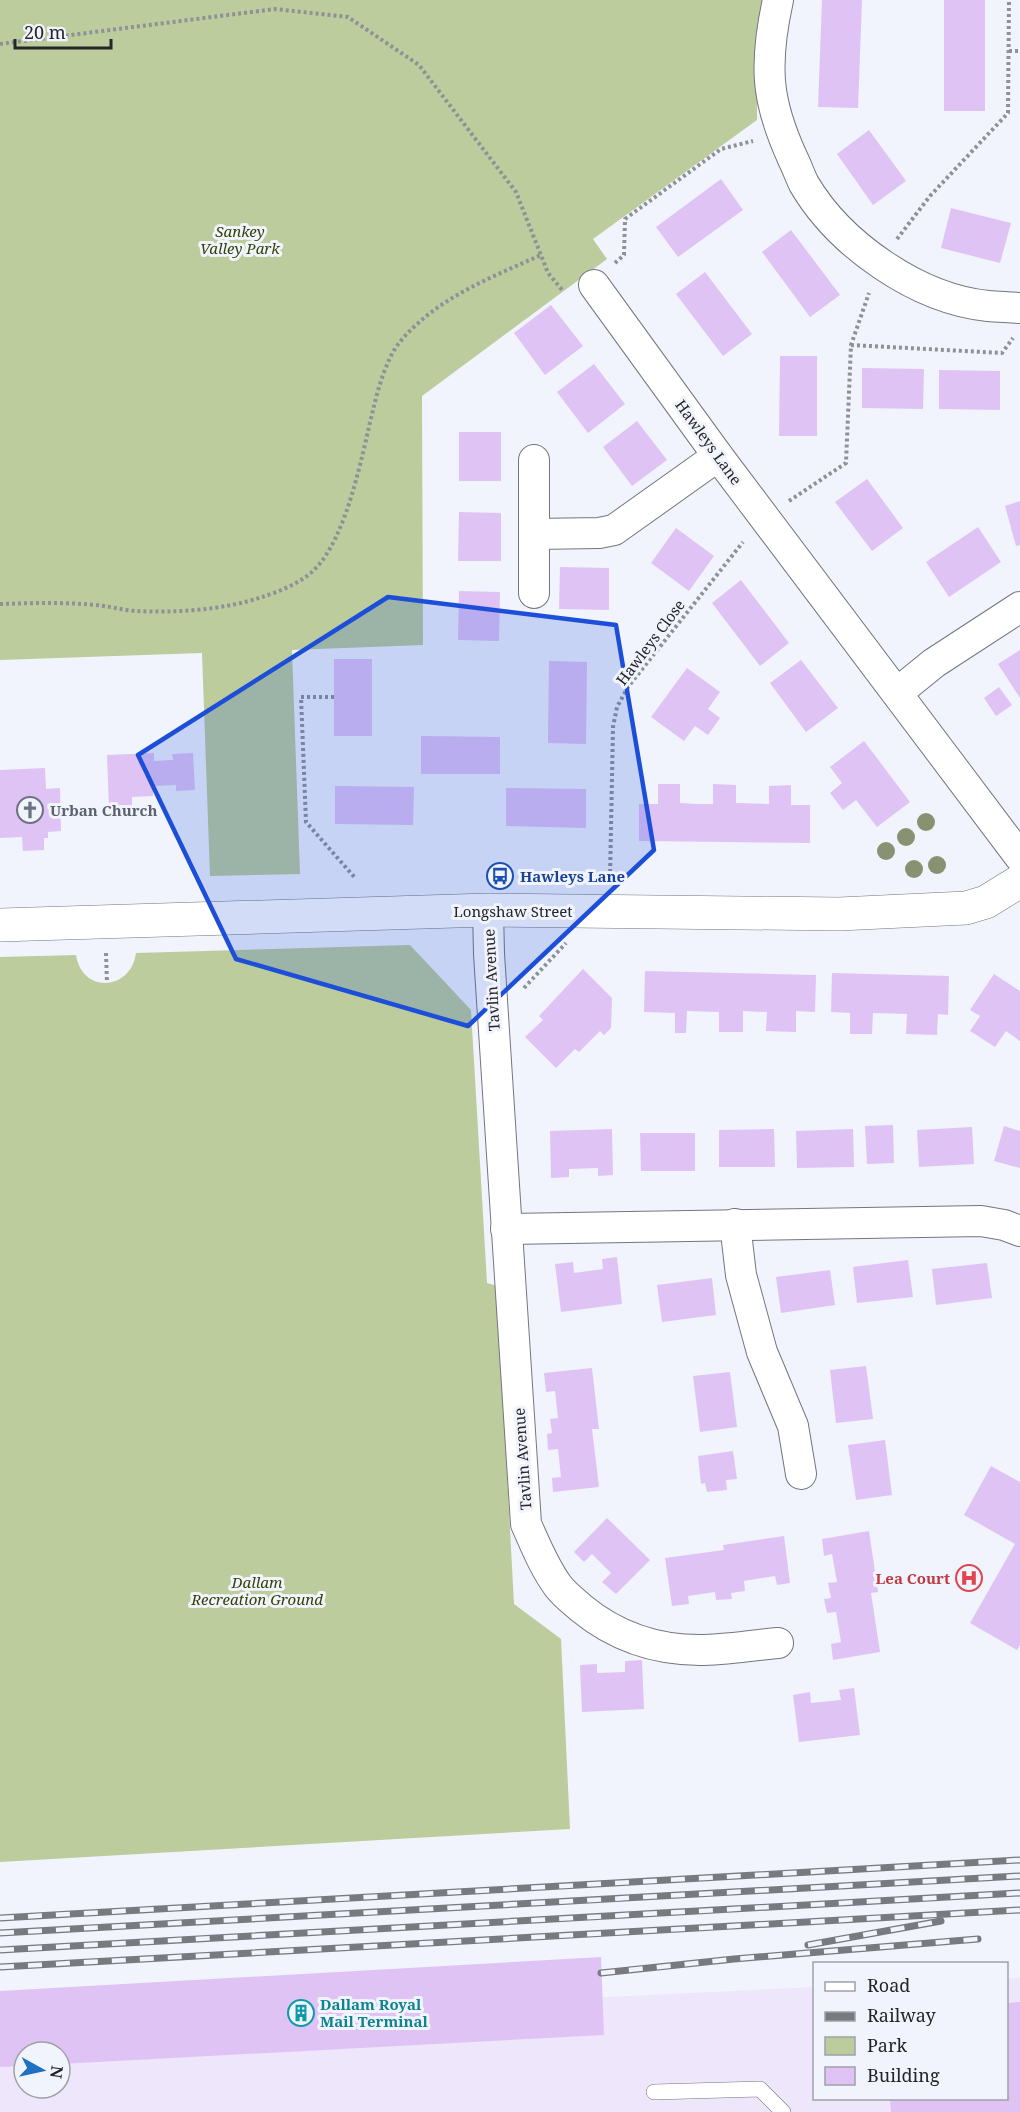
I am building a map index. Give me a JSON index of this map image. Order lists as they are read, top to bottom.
{
  "streets": {
    "street": ["Hawleys Lane", "Longshaw Street", "Tavlin Avenue"],
    "path": ["Hawleys Close"]
  },
  "crossings": [
    ["Hawleys Lane", "Hawleys Close"],
    ["Hawleys Close", "Longshaw Street"],
    ["Longshaw Street", "Tavlin Avenue"]
  ],
  "parks": ["Sankey Valley Park", "Dallam Recreation Ground"],
  "places": {
    "church": ["Urban Church"],
    "bus stop": ["Hawleys Lane"],
    "hospital": ["Lea Court"],
    "building": ["Dallam Royal Mail Terminal"]
  },
  "legend": [
    "Road",
    "Railway",
    "Park",
    "Building"
  ],
  "scale_bar": "20 m",
  "north": "right"
}
